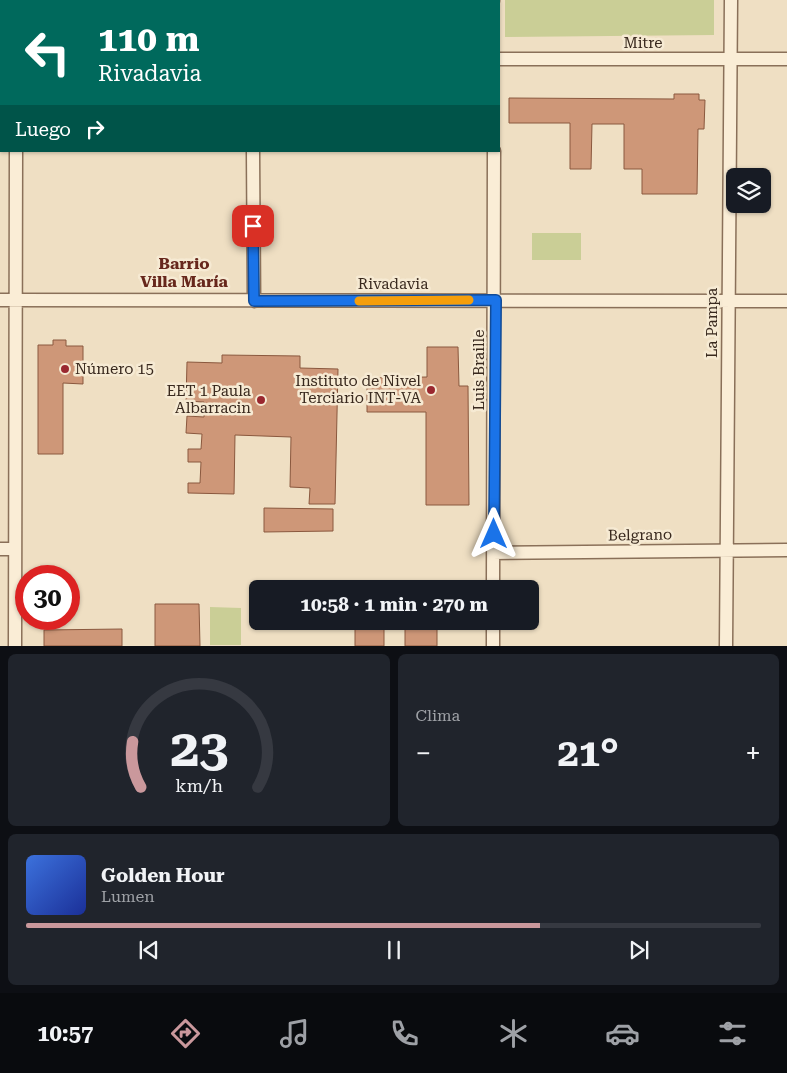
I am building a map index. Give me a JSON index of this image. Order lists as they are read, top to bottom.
{
  "streets": {
    "street": [
      "Mitre",
      "Rivadavia",
      "La Pampa",
      "Luis Braille",
      "Belgrano"
    ]
  },
  "crossings": [
    ["Mitre", "La Pampa"],
    ["Rivadavia", "La Pampa"],
    ["Rivadavia", "Luis Braille"],
    ["La Pampa", "Belgrano"],
    ["Luis Braille", "Belgrano"]
  ],
  "districts": ["Barrio Villa María"],
  "places": ["Número 15", "Instituto de Nivel Terciario INT-VA", "EET 1 Paula Albarracin"],
  "page": {
    "turn": ["110 m", "Rivadavia"],
    "then": "Luego",
    "limit": "30",
    "trip": "10:58 · 1 min · 270 m",
    "tile": "Clima",
    "heat": ["−", "21°", "+"],
    "song": ["Golden Hour", "Lumen"],
    "tabs": "10:57",
    "gauge": ["23", "km/h"]
  }
}
